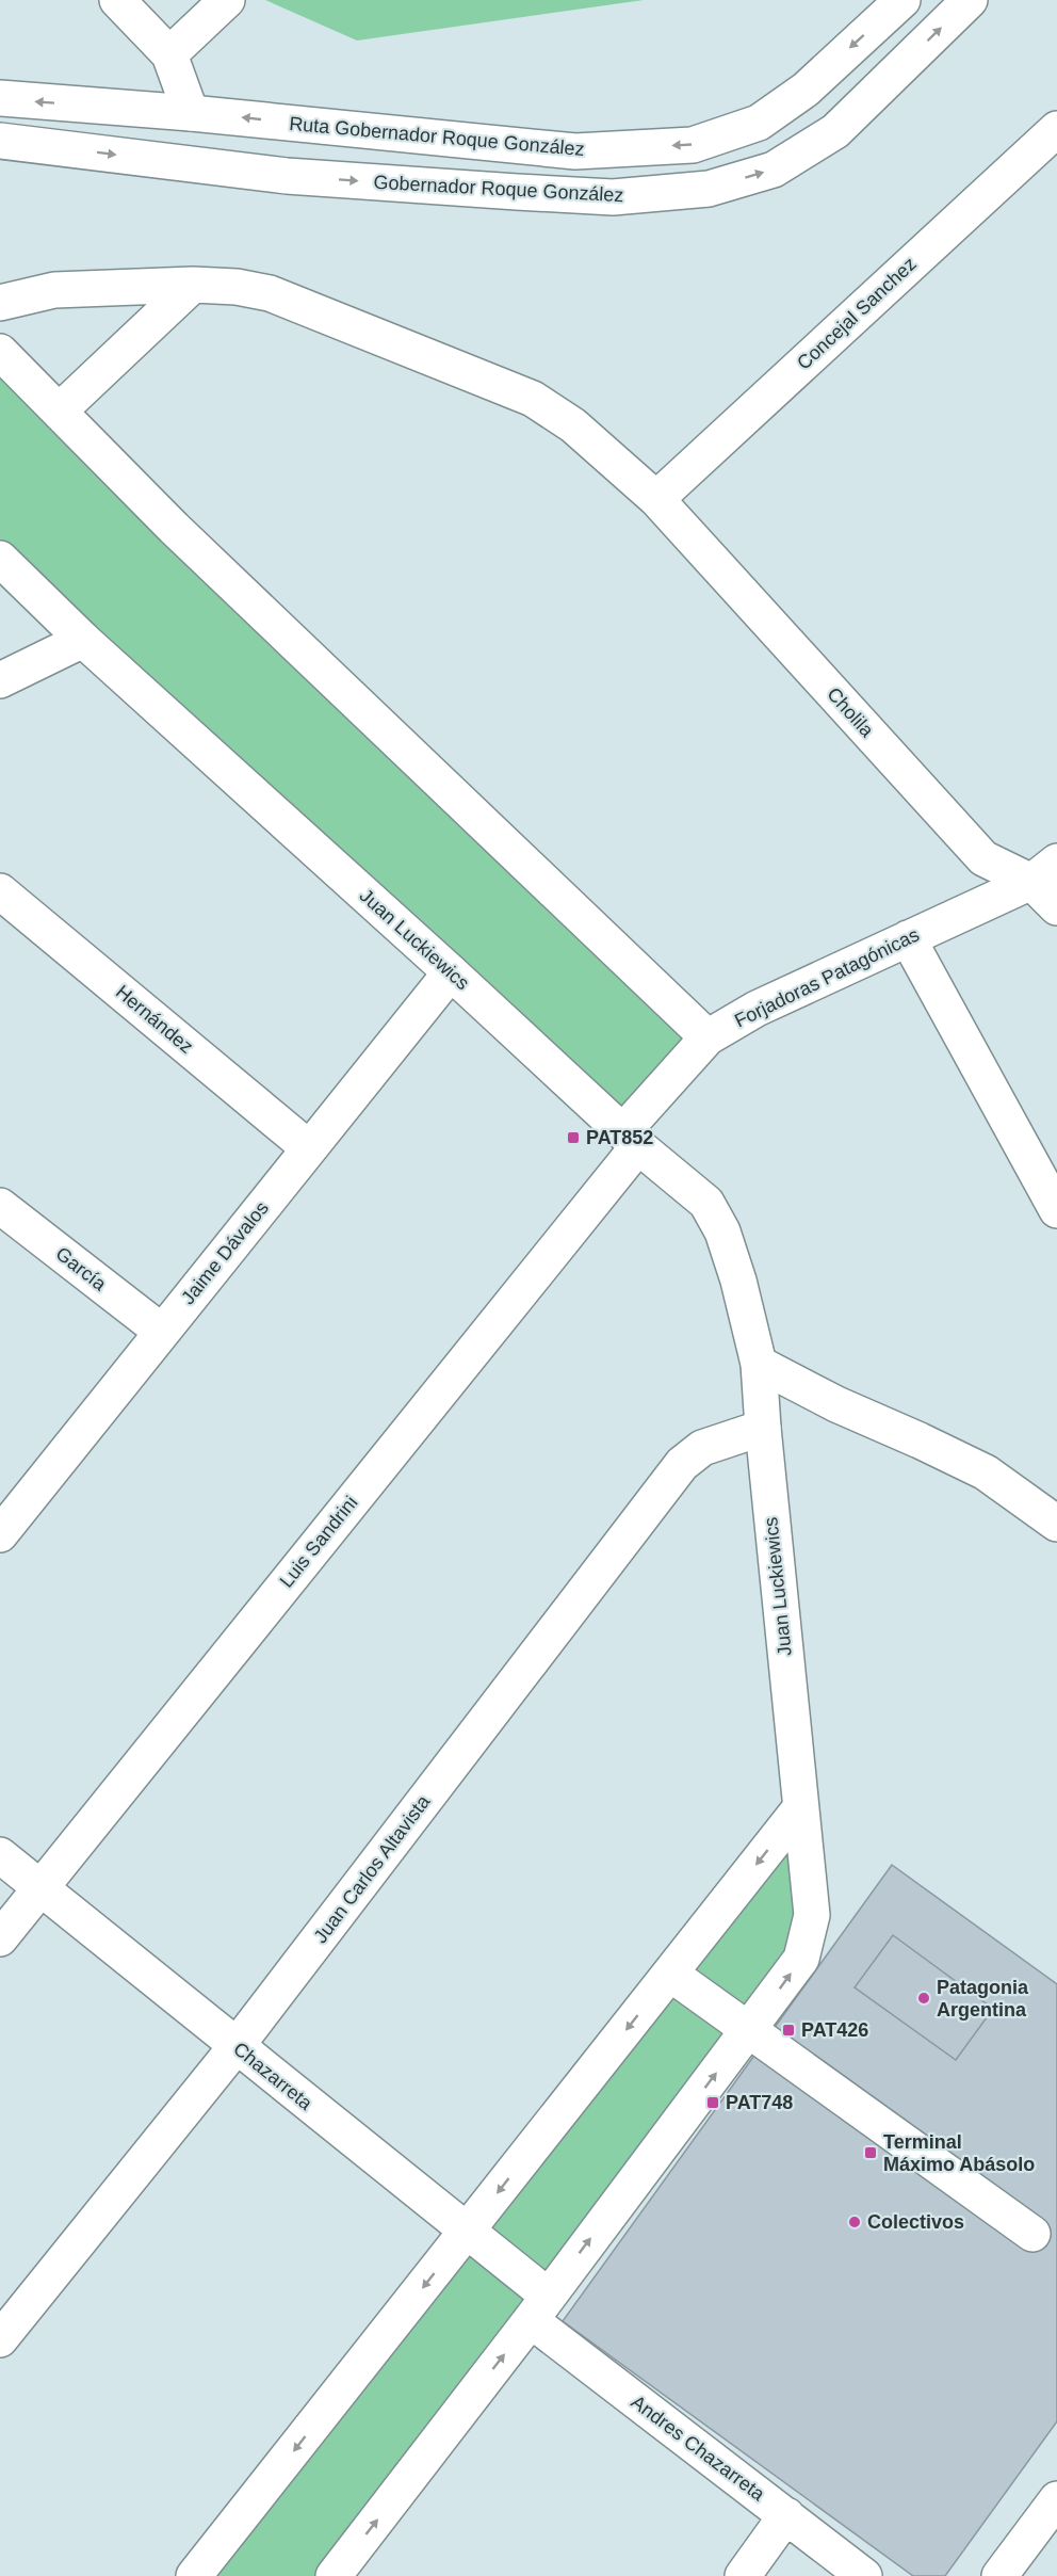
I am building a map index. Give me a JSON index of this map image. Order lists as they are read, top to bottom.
{
  "streets": {
    "street": [
      "Ruta Gobernador Roque González",
      "Gobernador Roque González",
      "Concejal Sanchez",
      "Cholila",
      "Juan Luckiewics",
      "Forjadoras Patagónicas",
      "Hernández",
      "Jaime Dávalos",
      "García",
      "Luis Sandrini",
      "Juan Carlos Altavista",
      "Chazarreta",
      "Andres Chazarreta"
    ]
  },
  "crossings": [
    ["Concejal Sanchez", "Cholila"],
    ["Cholila", "Forjadoras Patagónicas"],
    ["Juan Luckiewics", "Forjadoras Patagónicas"],
    ["Juan Luckiewics", "Jaime Dávalos"],
    ["Juan Luckiewics", "Luis Sandrini"],
    ["Juan Luckiewics", "Juan Carlos Altavista"],
    ["Juan Luckiewics", "Chazarreta"],
    ["Juan Luckiewics", "Andres Chazarreta"],
    ["Forjadoras Patagónicas", "Luis Sandrini"],
    ["Hernández", "Jaime Dávalos"],
    ["Jaime Dávalos", "García"],
    ["Luis Sandrini", "Chazarreta"],
    ["Juan Carlos Altavista", "Chazarreta"],
    ["Chazarreta", "Andres Chazarreta"]
  ],
  "one_way": ["Ruta Gobernador Roque González", "Gobernador Roque González"],
  "places": {
    "transit": [
      "PAT852",
      "PAT426",
      "PAT748",
      "Terminal Máximo Abásolo"
    ],
    "other": ["Patagonia Argentina", "Colectivos"]
  }
}
